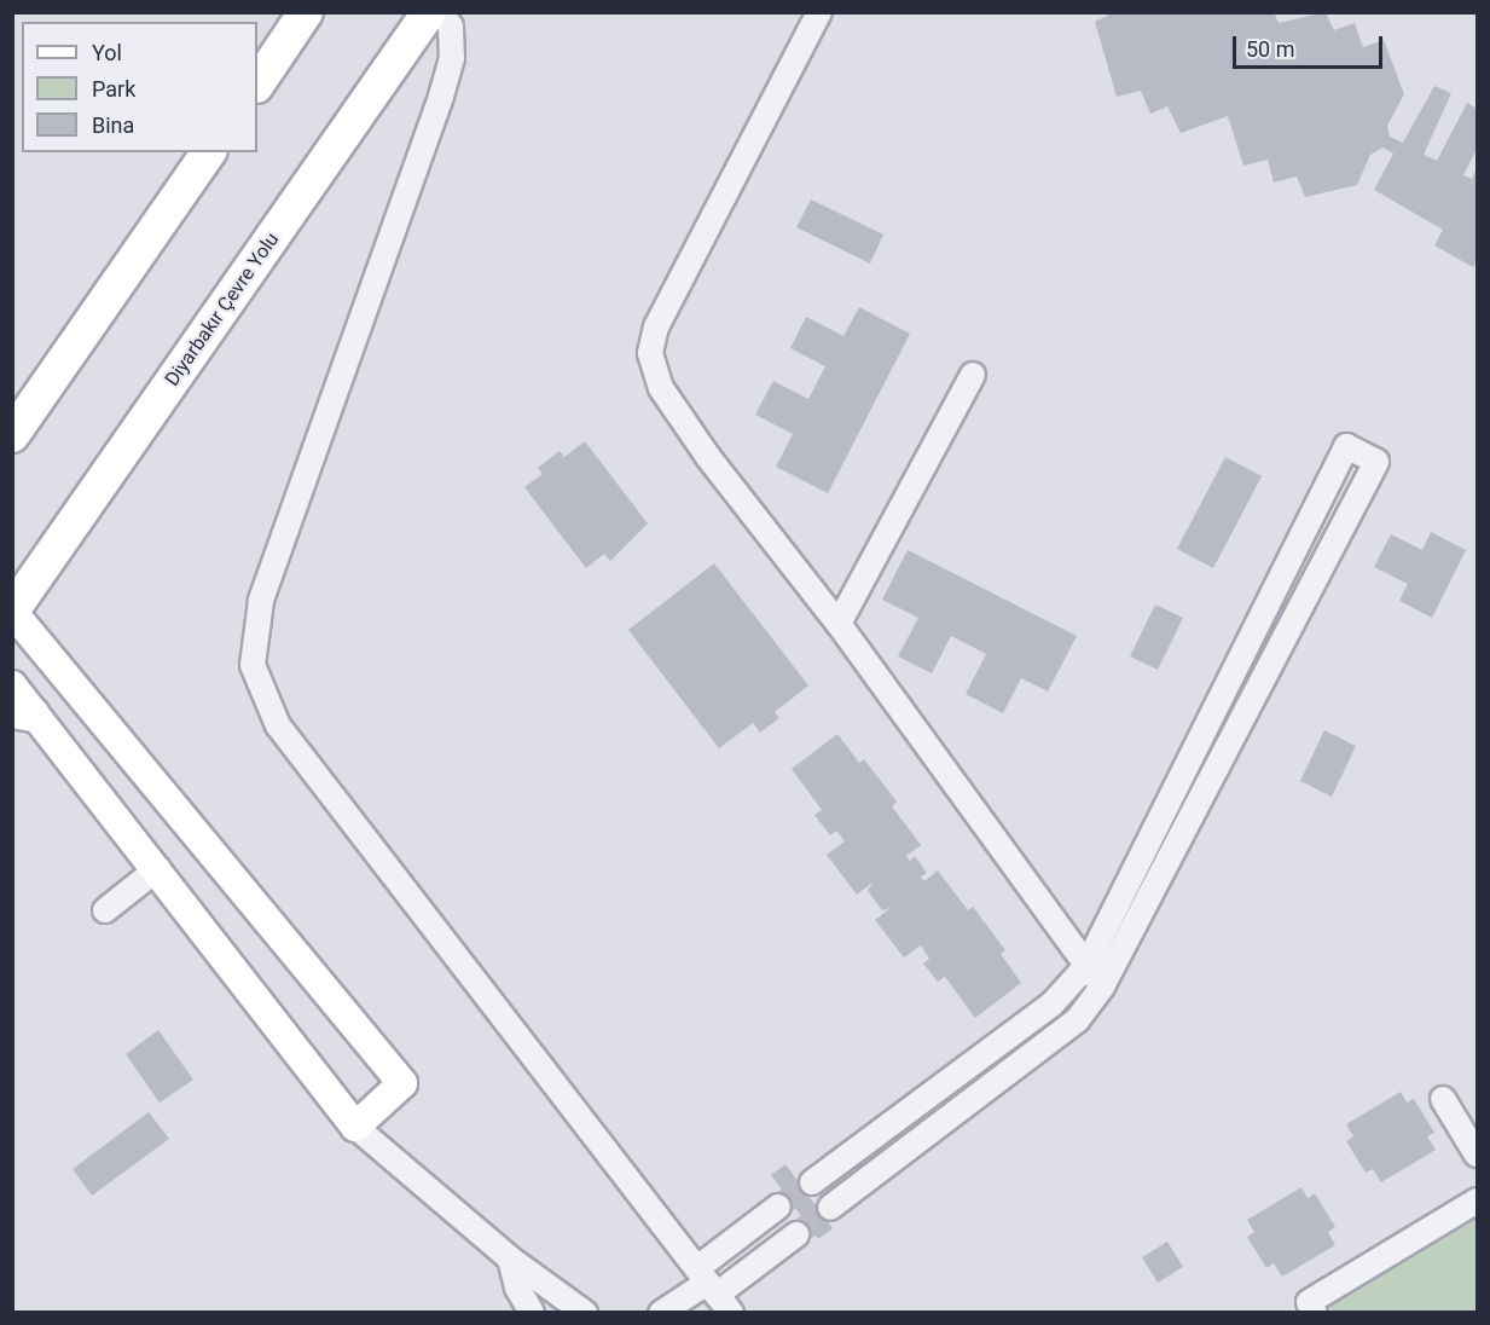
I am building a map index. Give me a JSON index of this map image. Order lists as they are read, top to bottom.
{
  "streets": {
    "highway": ["Diyarbakır Çevre Yolu"]
  },
  "legend": ["Yol", "Park", "Bina"],
  "scale_bar": "50 m"
}
